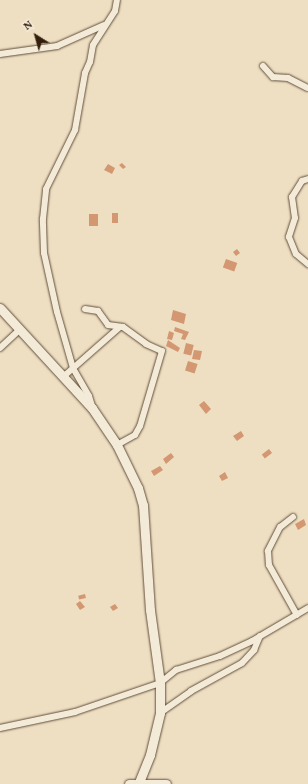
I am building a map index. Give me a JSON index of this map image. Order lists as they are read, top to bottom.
{
  "north": "top left"
}
